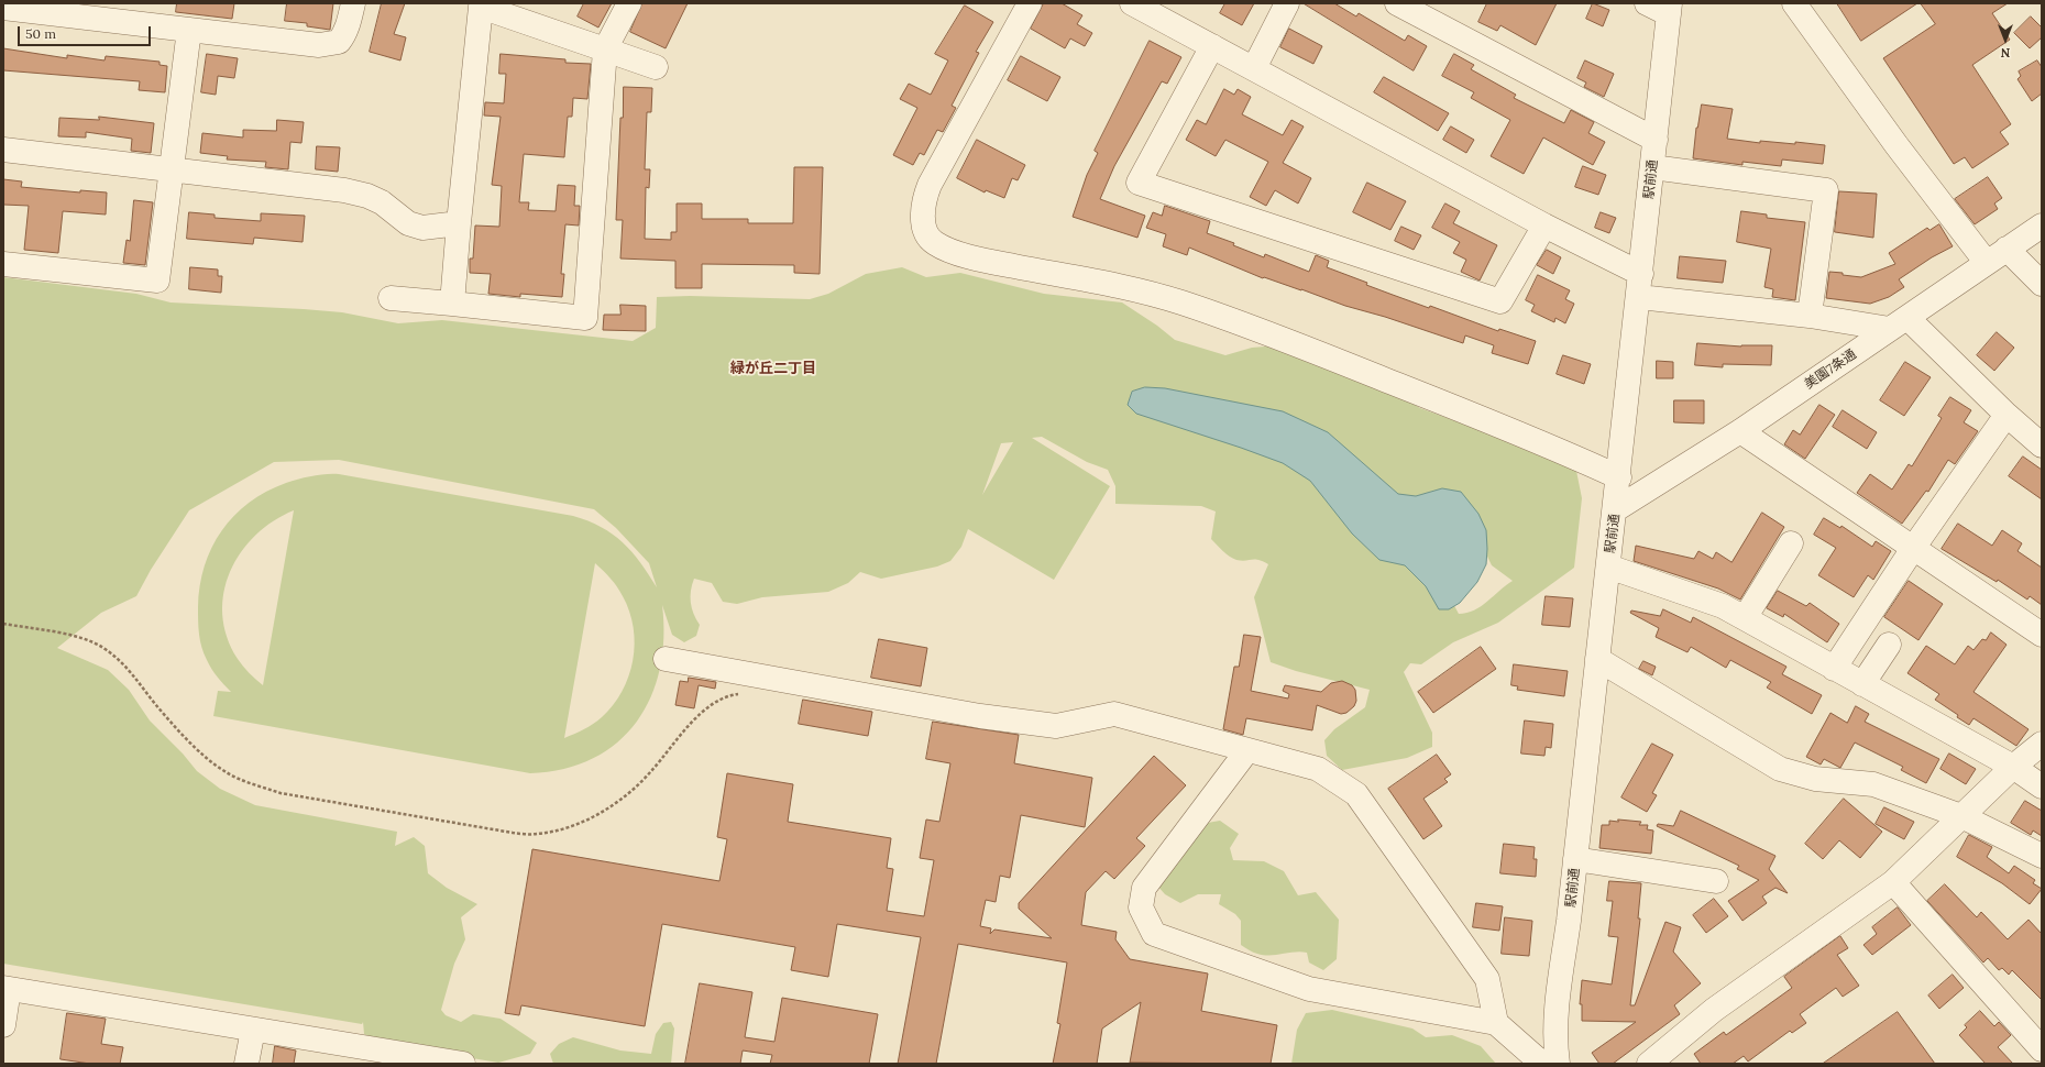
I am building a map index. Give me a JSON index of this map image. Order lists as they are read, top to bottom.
{
  "streets": {
    "street": ["駅前通", "美園7条通"]
  },
  "crossings": [
    ["駅前通", "美園7条通"]
  ],
  "districts": ["緑が丘二丁目"],
  "scale_bar": "50 m",
  "north": "bottom"
}
